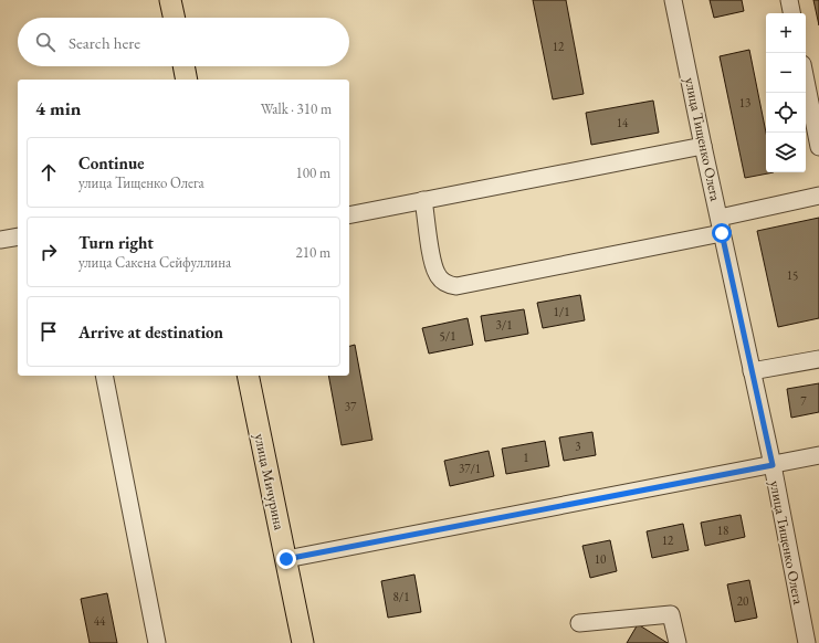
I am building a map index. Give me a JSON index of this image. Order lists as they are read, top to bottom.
{
  "streets": {
    "main road": ["улица Мичурина"],
    "street": ["улица Тищенко Олега"]
  },
  "house_numbers": [
    "12",
    "13",
    "14",
    "15",
    "1/1",
    "3/1",
    "5/1",
    "7",
    "37",
    "3",
    "1",
    "37/1",
    "18",
    "12",
    "10",
    "8/1",
    "20",
    "44"
  ],
  "page": {
    "map_buttons": ["+", "−"],
    "search": "Search here",
    "heading": ["4 min", "Walk · 310 m"],
    "list": [
      ["Continue", "улица Тищенко Олега", "100 m"],
      ["Turn right", "улица Сакена Сейфуллина", "210 m"],
      "Arrive at destination"
    ]
  }
}
